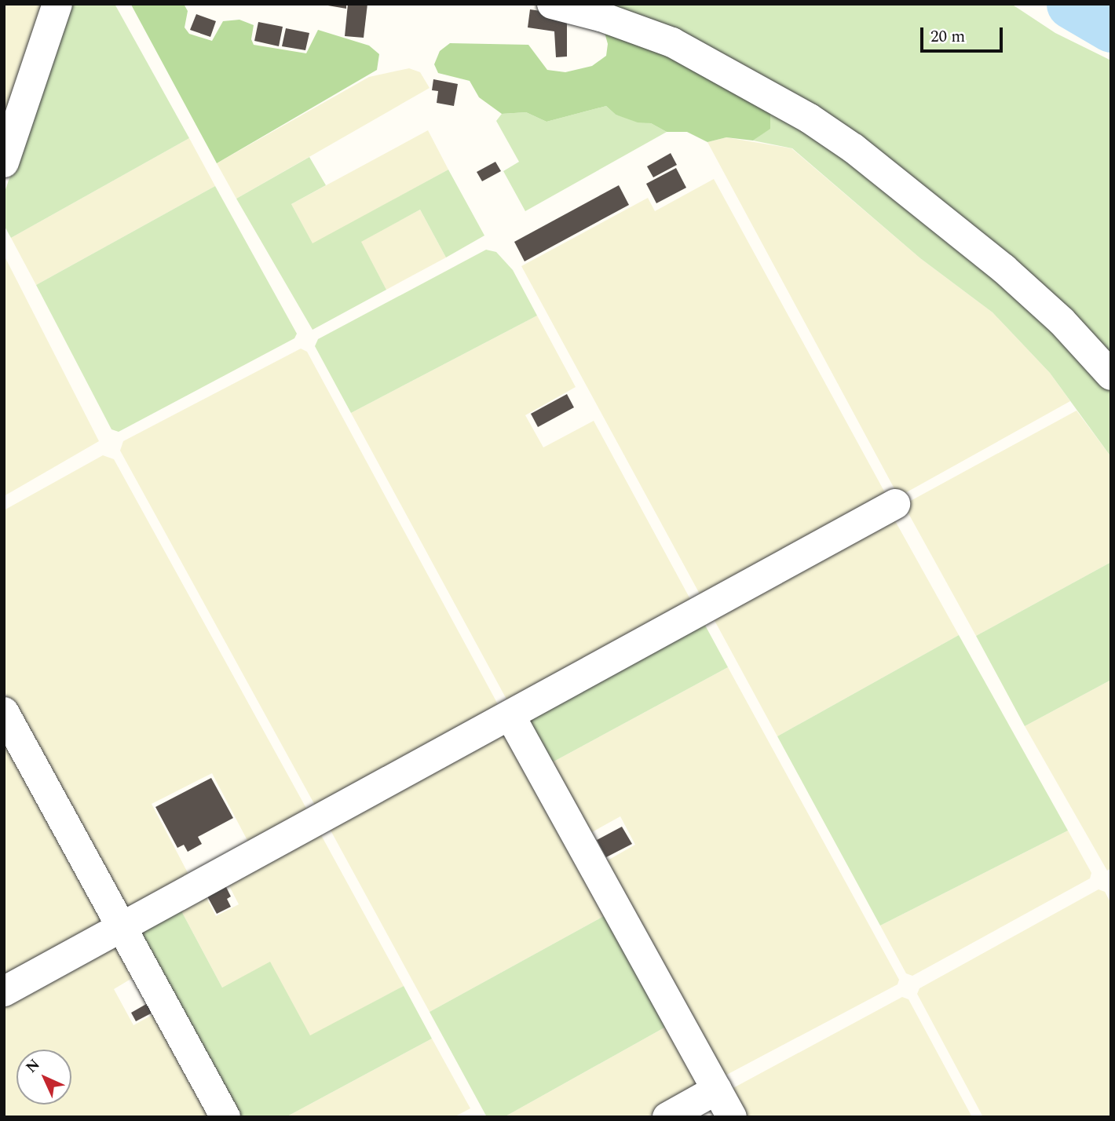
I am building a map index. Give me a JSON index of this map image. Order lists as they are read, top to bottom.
{
  "scale_bar": "20 m",
  "north": "top left"
}
